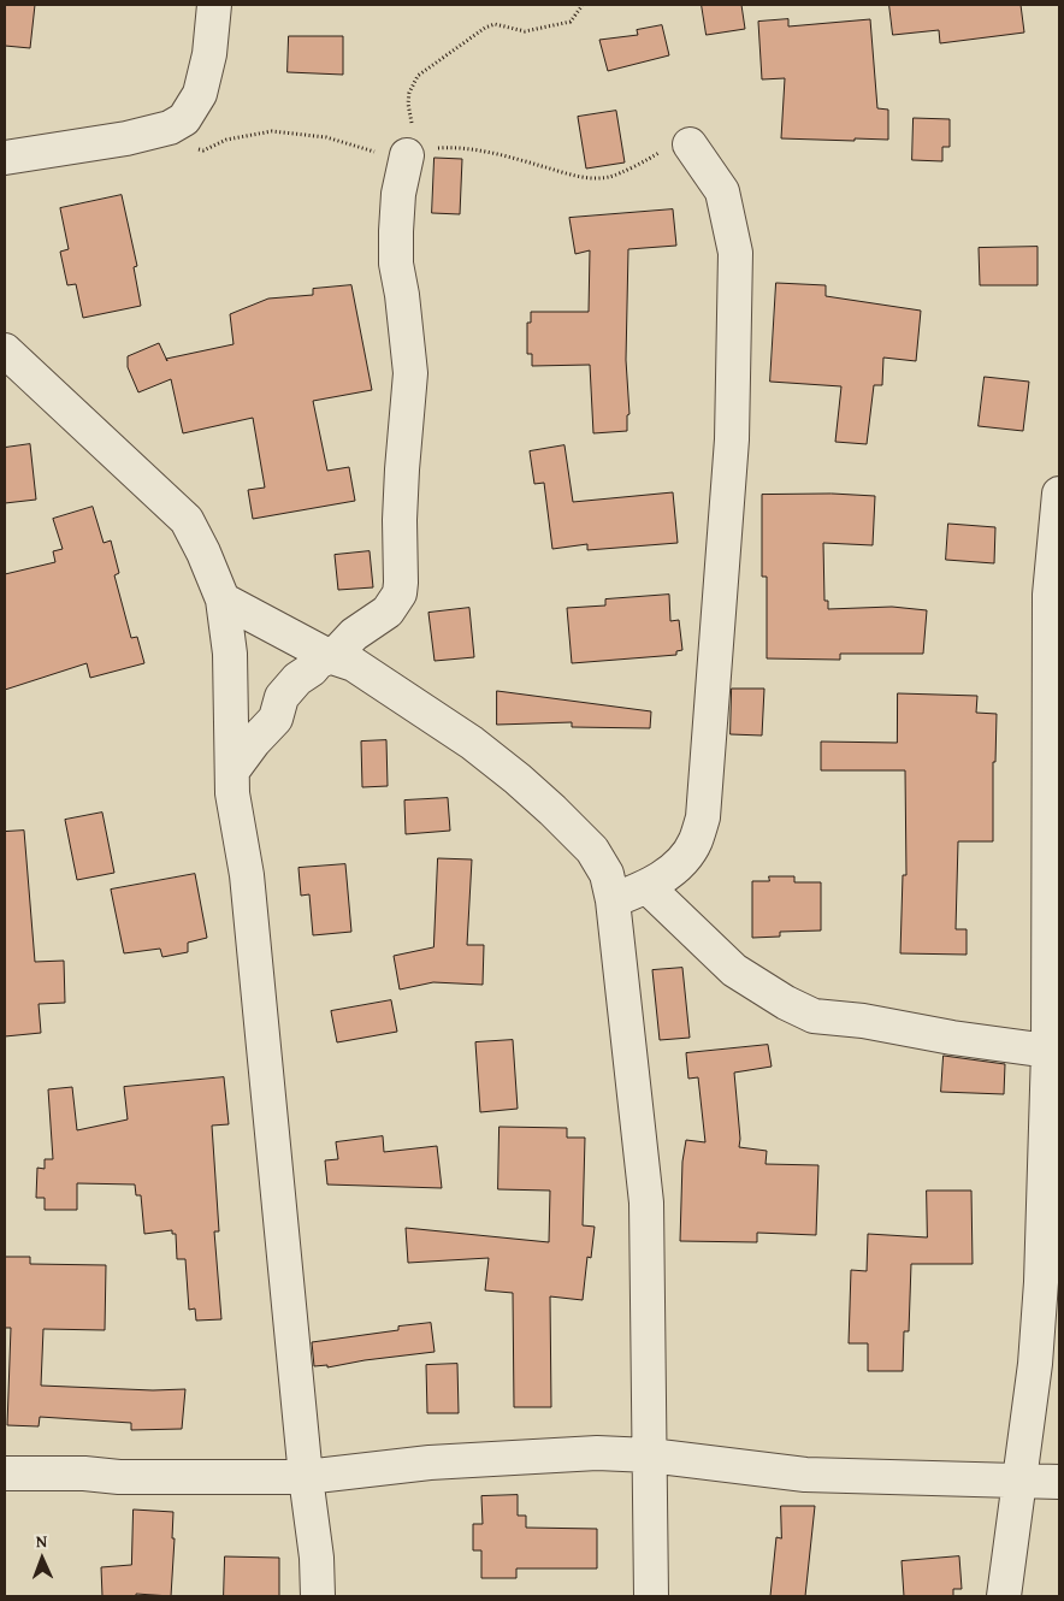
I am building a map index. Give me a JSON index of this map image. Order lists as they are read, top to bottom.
{
  "north": "top"
}
